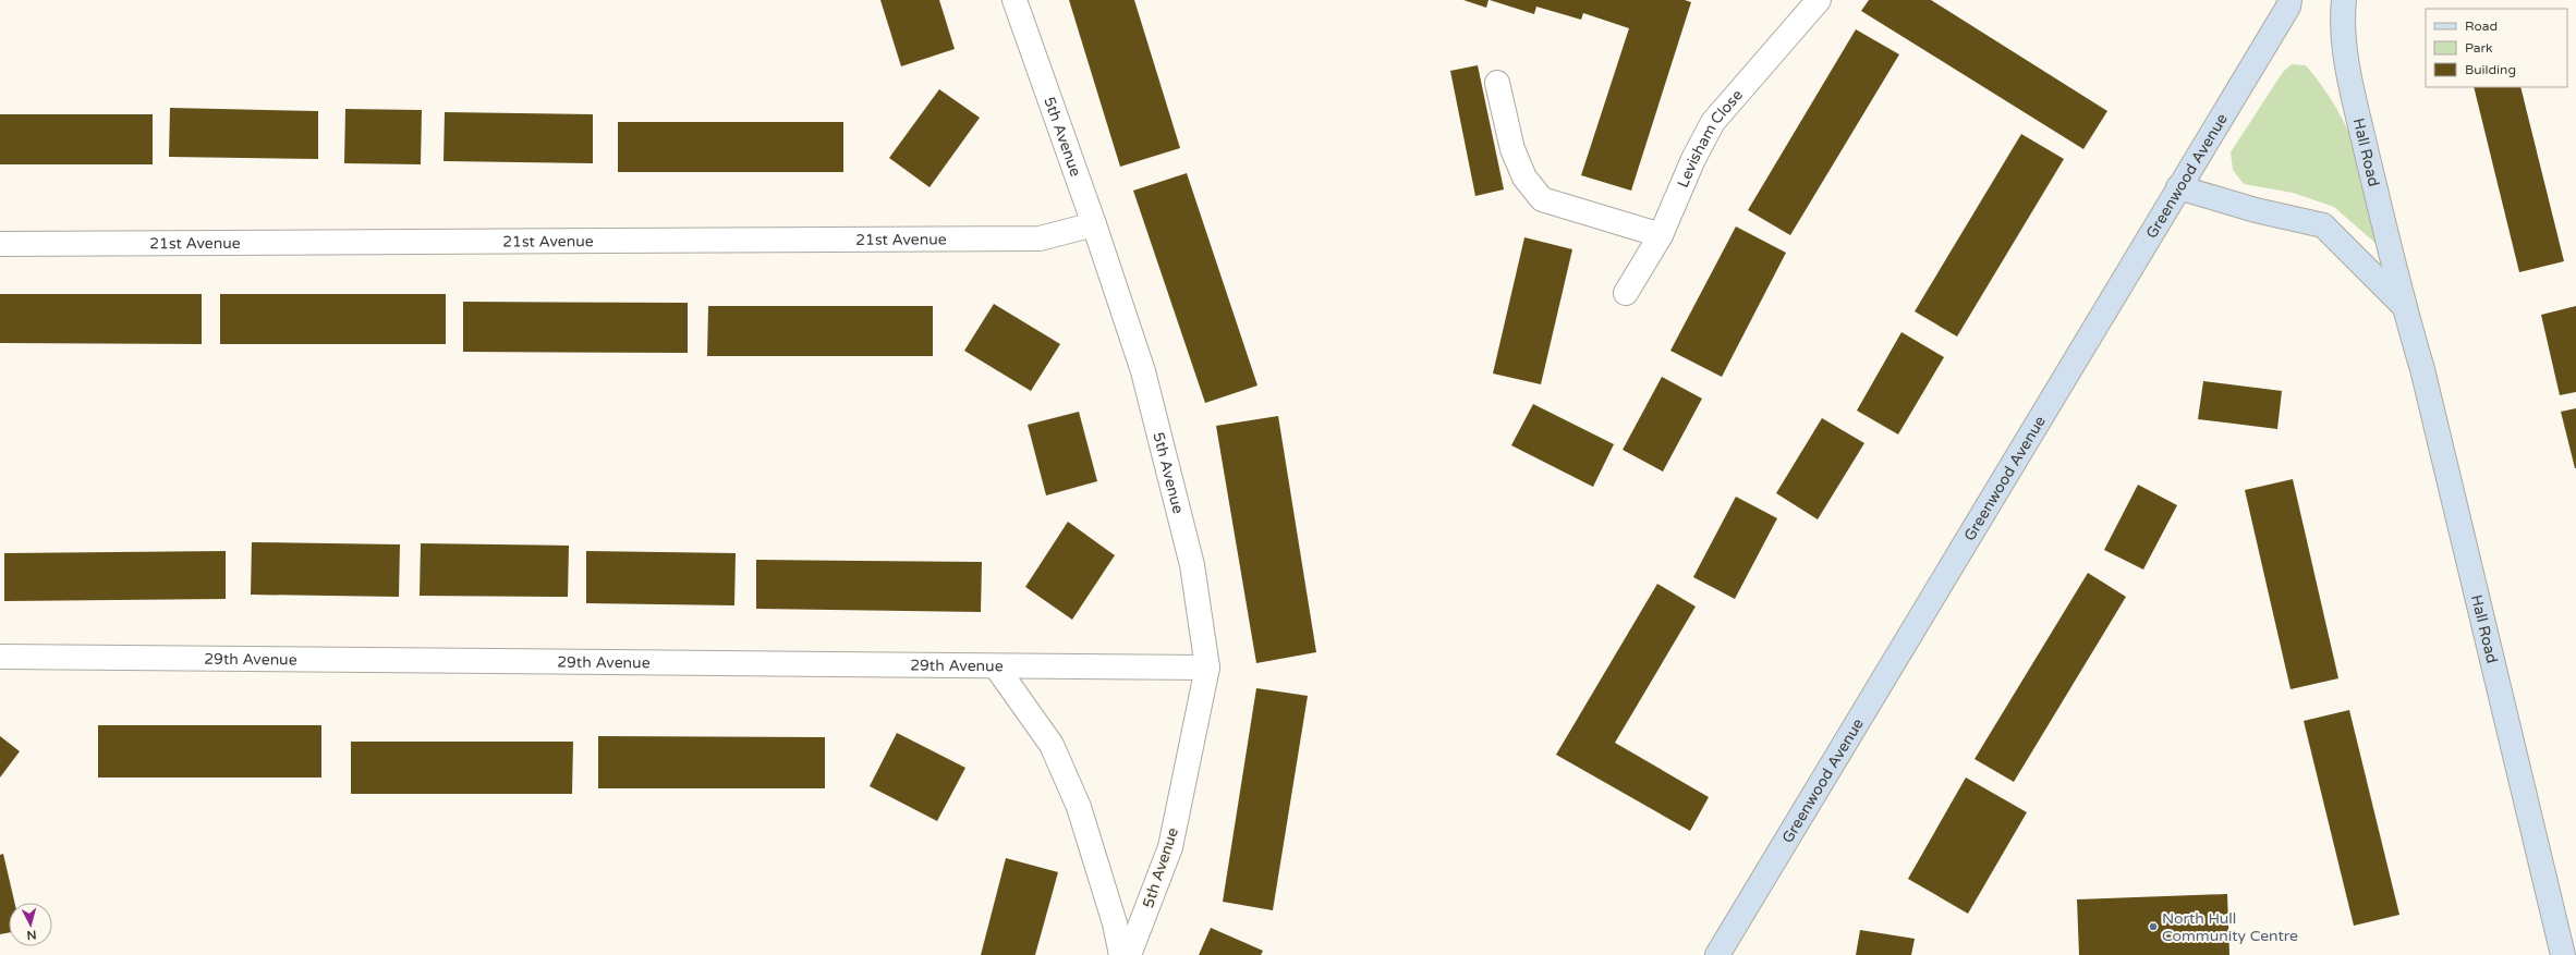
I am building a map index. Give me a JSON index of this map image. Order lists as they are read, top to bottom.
{
  "streets": {
    "street": [
      "5th Avenue",
      "Levisham Close",
      "Hall Road",
      "Greenwood Avenue",
      "21st Avenue",
      "29th Avenue"
    ]
  },
  "crossings": [
    ["5th Avenue", "21st Avenue"],
    ["5th Avenue", "29th Avenue"],
    ["Hall Road", "Greenwood Avenue"]
  ],
  "places": ["North Hull Community Centre"],
  "legend": ["Road", "Park", "Building"],
  "north": "bottom"
}
